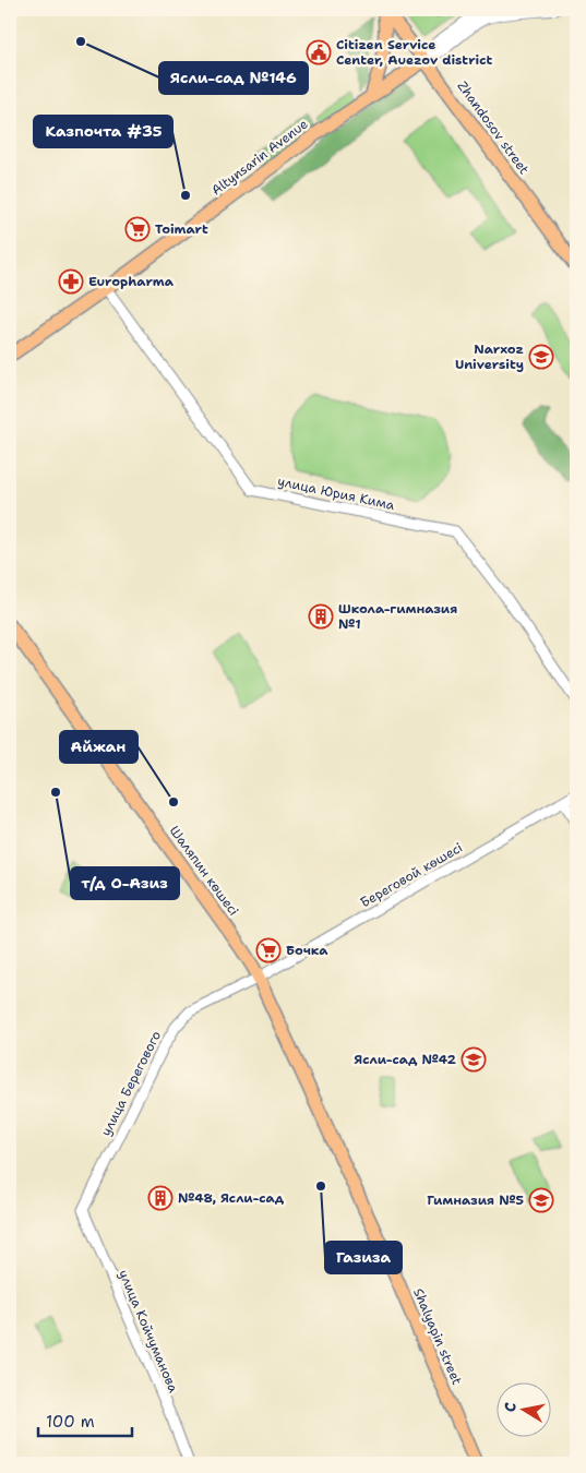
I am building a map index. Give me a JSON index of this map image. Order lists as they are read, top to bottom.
{
  "streets": {
    "main road": [
      "Zhandosov street",
      "Altynsarin Avenue",
      "Шаляпин көшесі",
      "Shalyapin street"
    ],
    "street": [
      "улица Юрия Кима",
      "Береговой көшесі",
      "улица Берегового",
      "улица Койчуманова"
    ]
  },
  "crossings": [
    ["Zhandosov street", "Altynsarin Avenue"],
    ["Altynsarin Avenue", "улица Юрия Кима"],
    ["Шаляпин көшесі", "Береговой көшесі"],
    ["Шаляпин көшесі", "улица Берегового"],
    ["Шаляпин көшесі", "Shalyapin street"],
    ["Береговой көшесі", "улица Берегового"],
    ["Береговой көшесі", "Shalyapin street"],
    ["улица Берегового", "улица Койчуманова"],
    ["улица Берегового", "Shalyapin street"]
  ],
  "places": {
    "other": [
      "Ясли-сад №146",
      "Казпочта #35",
      "т/д О-Азиз",
      "Айжан",
      "Газиза"
    ],
    "public building": ["Citizen Service Center, Auezov district"],
    "supermarket": ["Toimart", "Бочка"],
    "pharmacy": ["Europharma"],
    "school or university": ["Narxoz University", "Ясли-сад №42", "Гимназия №5"],
    "building": ["Школа-гимназия №1", "№48, Ясли-сад"]
  },
  "scale_bar": "100 m",
  "north": "left"
}
